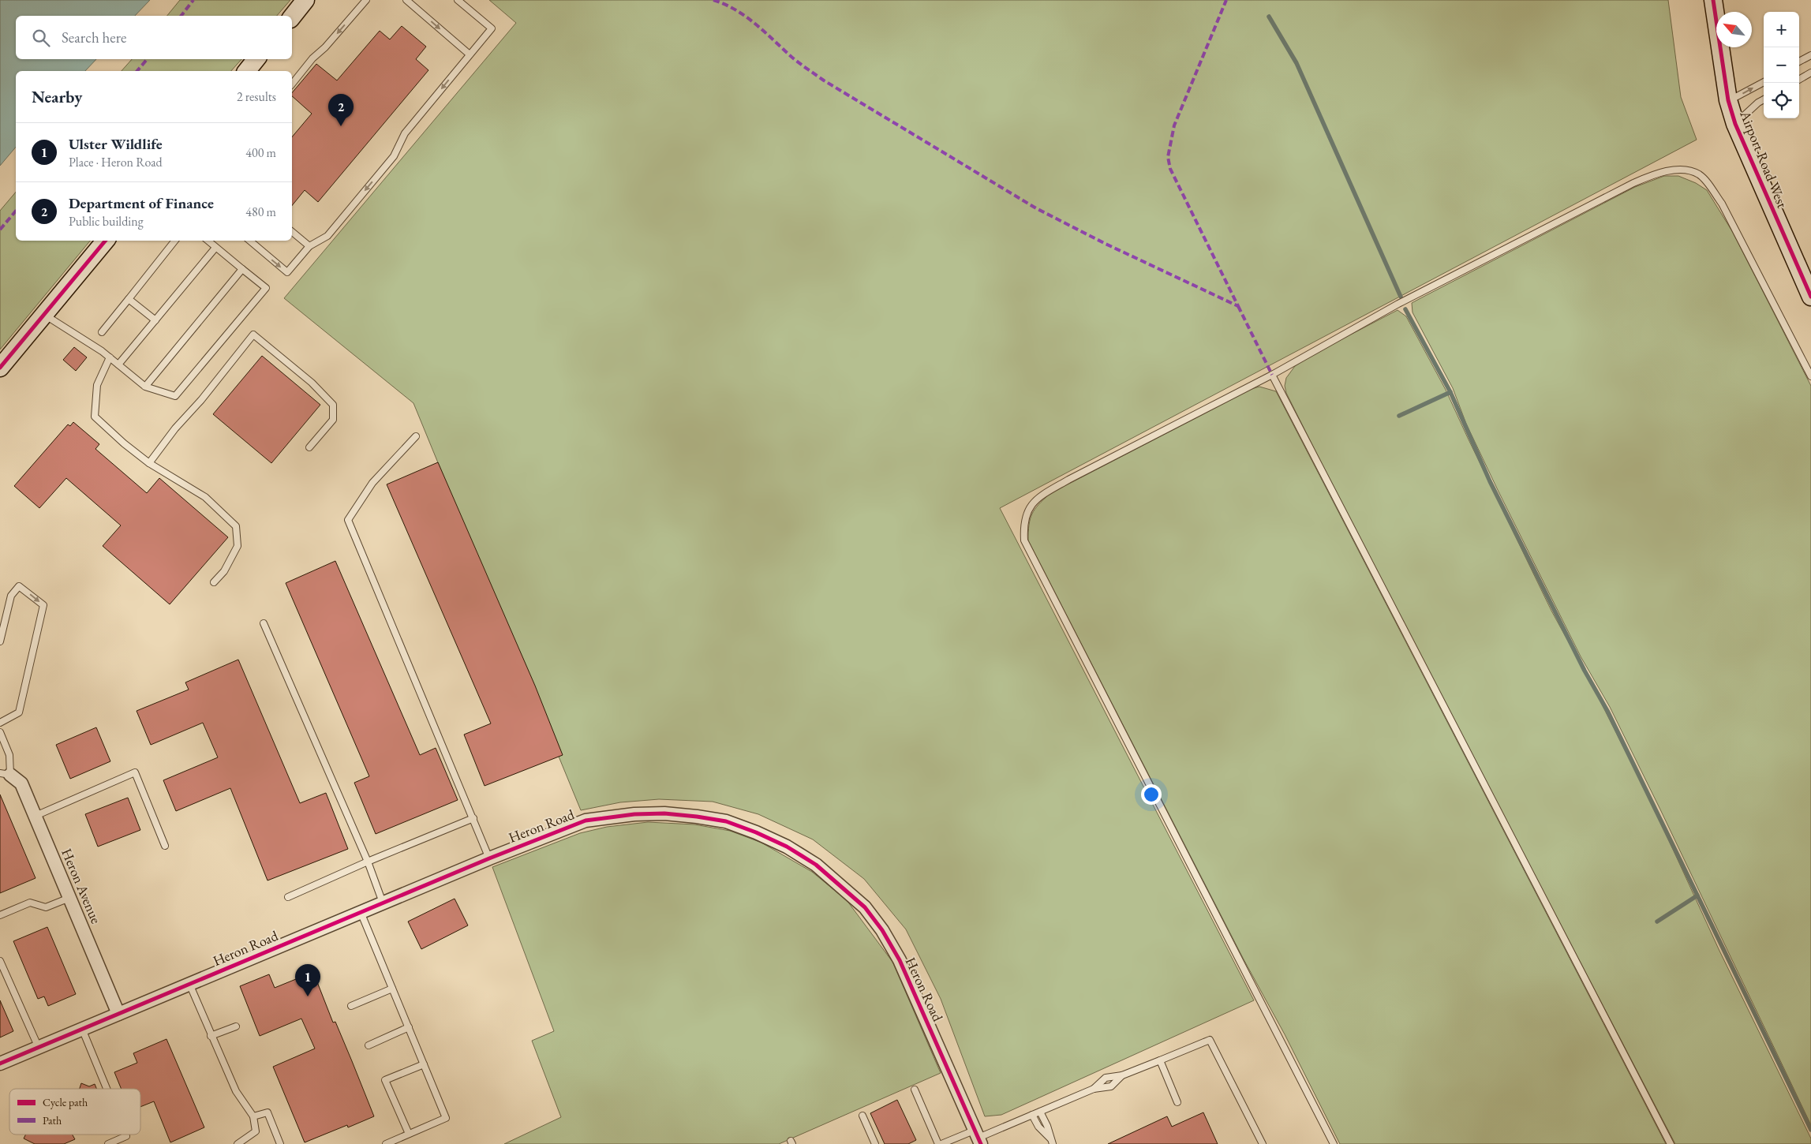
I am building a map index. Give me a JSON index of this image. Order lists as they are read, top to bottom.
{
  "streets": {
    "street": ["Airport Road West", "Heron Road", "Heron Avenue"]
  },
  "crossings": [
    ["Heron Road", "Heron Avenue"]
  ],
  "legend": ["Cycle path", "Path"],
  "north": "top left",
  "page": {
    "map_buttons": ["+", "−"],
    "search": "Search here",
    "heading": ["Nearby", "2 results"],
    "pins": ["2", "1"],
    "list": [
      {
        "mark": "1",
        "name": "Ulster Wildlife",
        "note": "Place · Heron Road",
        "value": "400 m"
      },
      {
        "mark": "2",
        "name": "Department of Finance",
        "note": "Public building",
        "value": "480 m"
      }
    ]
  }
}
